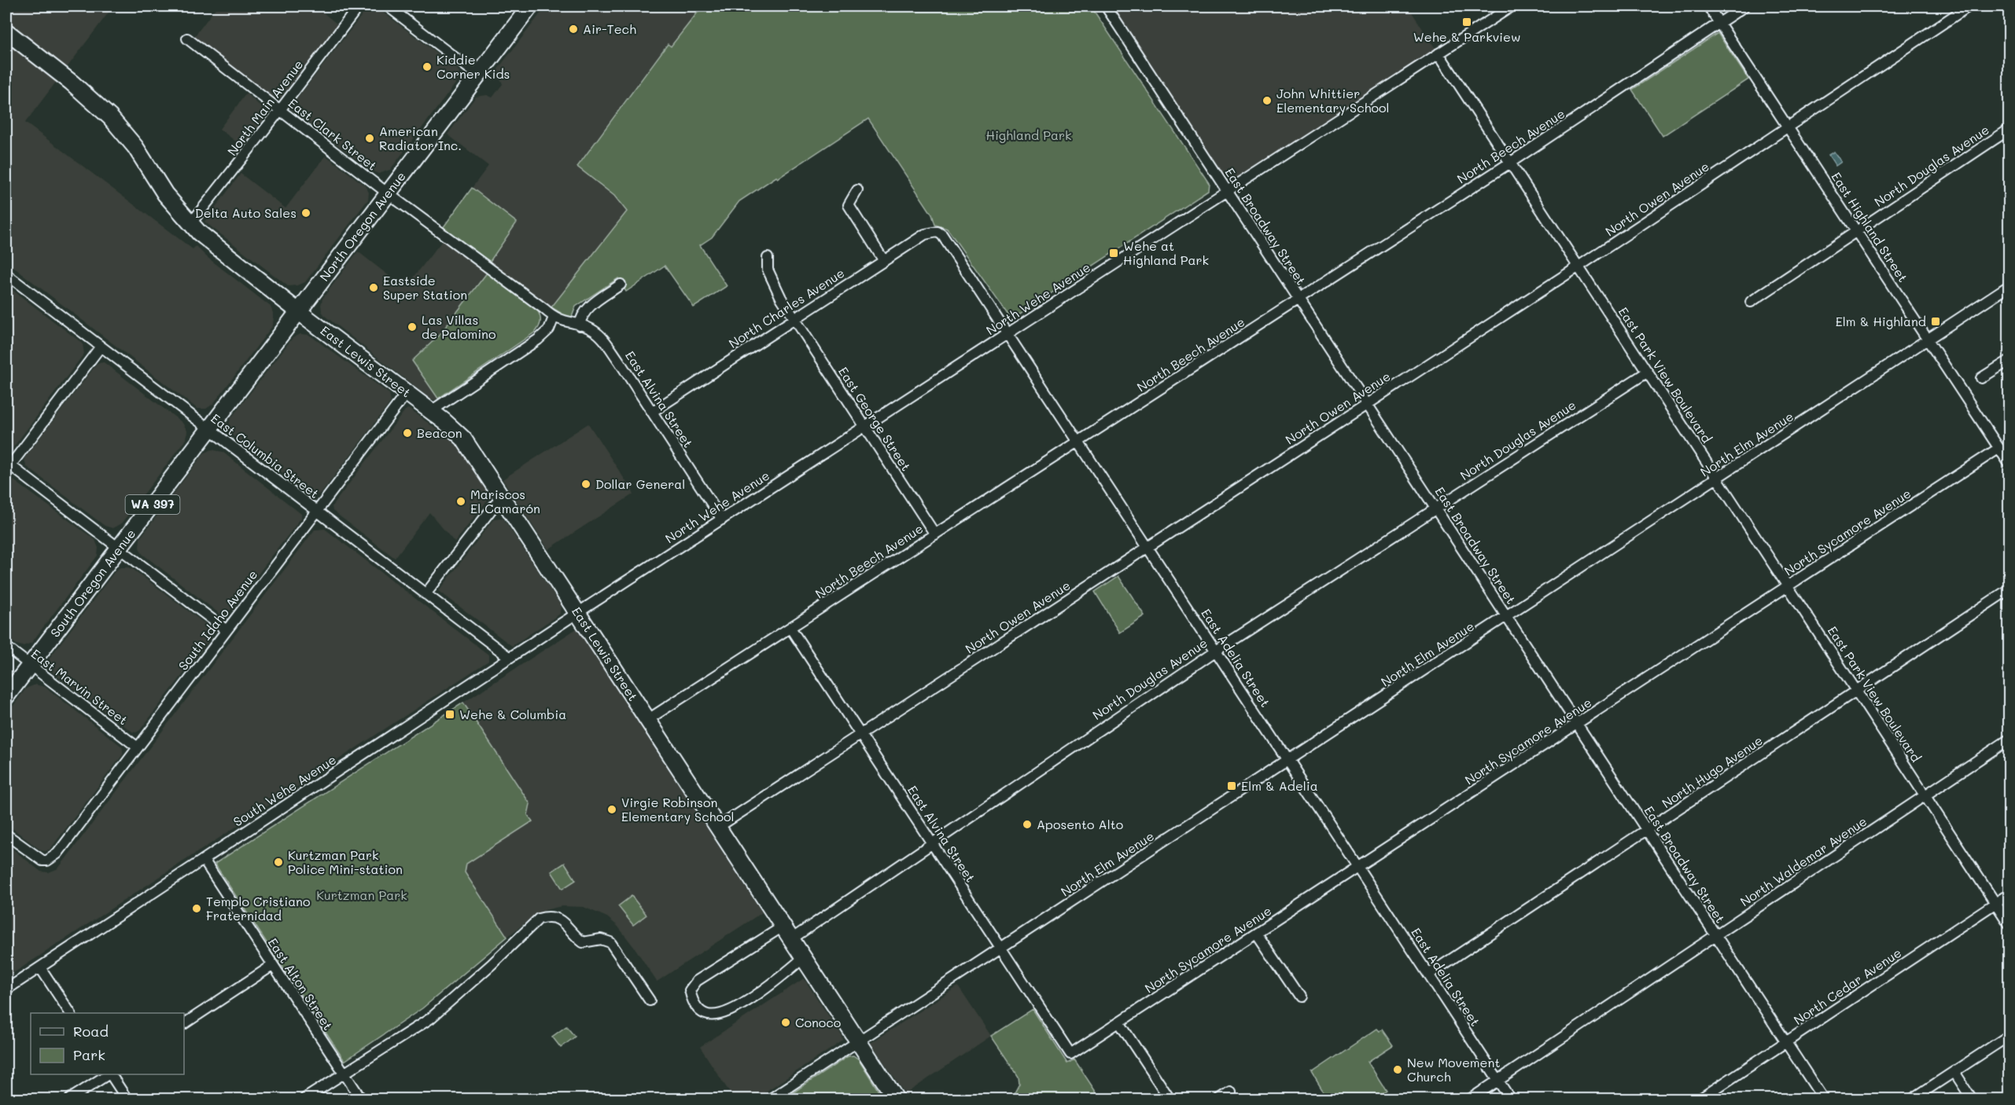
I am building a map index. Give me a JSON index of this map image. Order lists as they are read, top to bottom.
{
  "streets": {
    "main road": [
      "North Oregon Avenue",
      "East Lewis Street",
      "WA 397",
      "South Oregon Avenue"
    ],
    "street": [
      "North Main Avenue",
      "East Clark Street",
      "North Beech Avenue",
      "North Douglas Avenue",
      "North Owen Avenue",
      "East Broadway Street",
      "East Highland Street",
      "North Wehe Avenue",
      "North Charles Avenue",
      "East Park View Boulevard",
      "East Alvina Street",
      "East George Street",
      "North Elm Avenue",
      "East Columbia Street",
      "North Sycamore Avenue",
      "South Idaho Avenue",
      "East Adelia Street",
      "East Marvin Street",
      "North Hugo Avenue",
      "South Wehe Avenue",
      "North Waldemar Avenue",
      "East Alton Street",
      "North Cedar Avenue"
    ]
  },
  "crossings": [
    ["North Main Avenue", "East Clark Street"],
    ["North Main Avenue", "East Lewis Street"],
    ["East Clark Street", "North Oregon Avenue"],
    ["East Clark Street", "East Alvina Street"],
    ["North Beech Avenue", "East Broadway Street"],
    ["North Beech Avenue", "East Highland Street"],
    ["North Beech Avenue", "East Lewis Street"],
    ["North Beech Avenue", "East Park View Boulevard"],
    ["North Beech Avenue", "East Alvina Street"],
    ["North Beech Avenue", "East George Street"],
    ["North Beech Avenue", "East Adelia Street"],
    ["North Douglas Avenue", "East Broadway Street"],
    ["North Douglas Avenue", "East Highland Street"],
    ["North Douglas Avenue", "East Lewis Street"],
    ["North Douglas Avenue", "East Park View Boulevard"],
    ["North Douglas Avenue", "East Alvina Street"],
    ["North Douglas Avenue", "East Adelia Street"],
    ["North Owen Avenue", "East Broadway Street"],
    ["North Owen Avenue", "East Highland Street"],
    ["North Owen Avenue", "East Lewis Street"],
    ["North Owen Avenue", "East Park View Boulevard"],
    ["North Owen Avenue", "East Alvina Street"],
    ["North Owen Avenue", "East Adelia Street"],
    ["North Oregon Avenue", "East Lewis Street"],
    ["North Oregon Avenue", "South Oregon Avenue"],
    ["East Broadway Street", "North Wehe Avenue"],
    ["East Broadway Street", "North Elm Avenue"],
    ["East Broadway Street", "North Sycamore Avenue"],
    ["East Broadway Street", "North Hugo Avenue"],
    ["East Broadway Street", "North Waldemar Avenue"],
    ["East Broadway Street", "North Cedar Avenue"],
    ["East Highland Street", "North Elm Avenue"],
    ["East Highland Street", "North Sycamore Avenue"],
    ["North Wehe Avenue", "East Lewis Street"],
    ["North Wehe Avenue", "East Park View Boulevard"],
    ["North Wehe Avenue", "East Alvina Street"],
    ["North Wehe Avenue", "East George Street"],
    ["North Wehe Avenue", "East Adelia Street"],
    ["North Wehe Avenue", "South Wehe Avenue"],
    ["North Charles Avenue", "East Alvina Street"],
    ["North Charles Avenue", "East George Street"],
    ["North Charles Avenue", "East Adelia Street"],
    ["East Lewis Street", "North Elm Avenue"],
    ["East Lewis Street", "South Oregon Avenue"],
    ["East Lewis Street", "South Idaho Avenue"],
    ["East Lewis Street", "South Wehe Avenue"],
    ["East Park View Boulevard", "North Elm Avenue"],
    ["East Park View Boulevard", "North Sycamore Avenue"],
    ["East Park View Boulevard", "North Hugo Avenue"],
    ["East Park View Boulevard", "North Waldemar Avenue"],
    ["East Park View Boulevard", "North Cedar Avenue"],
    ["East Alvina Street", "North Elm Avenue"],
    ["East Alvina Street", "North Sycamore Avenue"],
    ["North Elm Avenue", "East Adelia Street"],
    ["East Columbia Street", "South Oregon Avenue"],
    ["East Columbia Street", "South Idaho Avenue"],
    ["East Columbia Street", "South Wehe Avenue"],
    ["North Sycamore Avenue", "East Adelia Street"],
    ["South Oregon Avenue", "East Marvin Street"],
    ["South Idaho Avenue", "East Marvin Street"],
    ["East Adelia Street", "North Hugo Avenue"],
    ["East Adelia Street", "North Waldemar Avenue"],
    ["South Wehe Avenue", "East Alton Street"]
  ],
  "parks": ["Highland Park", "Kurtzman Park"],
  "places": {
    "transit": [
      "Wehe & Parkview",
      "Wehe at Highland Park",
      "Elm & Highland",
      "Wehe & Columbia",
      "Elm & Adelia"
    ],
    "other": [
      "Air-Tech",
      "Kiddie Corner Kids",
      "John Whittier Elementary School",
      "American Radiator Inc.",
      "Delta Auto Sales",
      "Eastside Super Station",
      "Las Villas de Palomino",
      "Beacon",
      "Dollar General",
      "Mariscos El Camarón",
      "Virgie Robinson Elementary School",
      "Aposento Alto",
      "Kurtzman Park Police Mini-station",
      "Templo Cristiano Fraternidad",
      "Conoco",
      "New Movement Church"
    ]
  },
  "legend": ["Road", "Park"]
}
